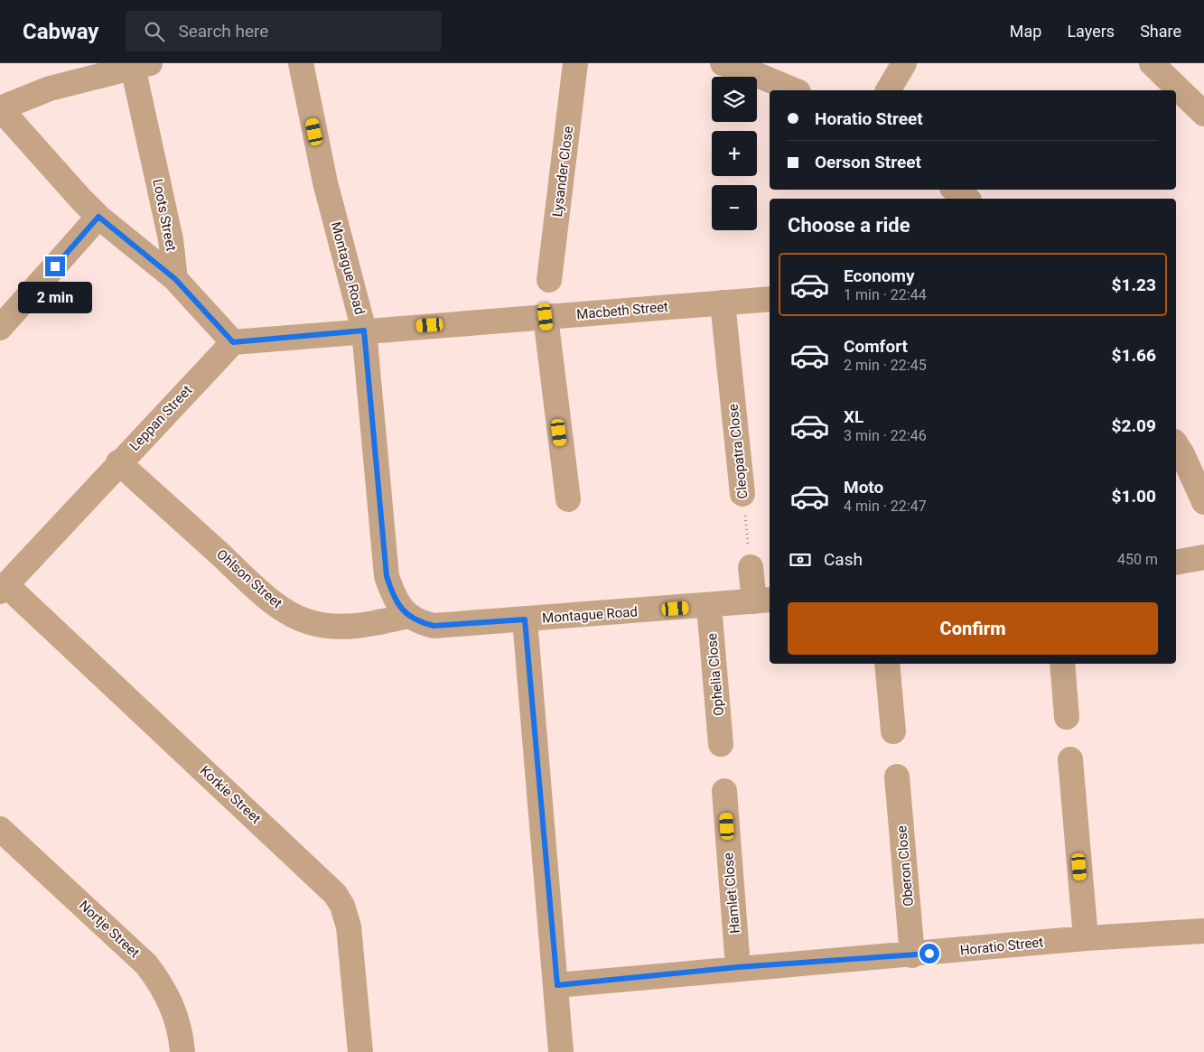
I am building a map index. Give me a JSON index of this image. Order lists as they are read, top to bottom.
{
  "streets": {
    "street": [
      "Lysander Close",
      "Loots Street",
      "Montague Road",
      "Macbeth Street",
      "Leppan Street",
      "Cleopatra Close",
      "Ohlson Street",
      "Ophelia Close",
      "Korkie Street",
      "Oberon Close",
      "Hamlet Close",
      "Nortje Street",
      "Horatio Street"
    ]
  },
  "crossings": [
    ["Montague Road", "Macbeth Street"],
    ["Montague Road", "Ohlson Street"],
    ["Montague Road", "Ophelia Close"],
    ["Macbeth Street", "Cleopatra Close"],
    ["Leppan Street", "Ohlson Street"],
    ["Leppan Street", "Korkie Street"],
    ["Oberon Close", "Horatio Street"],
    ["Hamlet Close", "Horatio Street"]
  ],
  "page": {
    "header": "Cabway",
    "search": "Search here",
    "nav": ["Map", "Layers", "Share"],
    "map_buttons": ["+", "−"],
    "banner": ["Horatio Street", "Oerson Street"],
    "heading": "Choose a ride",
    "list": [
      {
        "name": "Economy",
        "note": "1 min · 22:44",
        "value": "$1.23"
      },
      {
        "name": "Comfort",
        "note": "2 min · 22:45",
        "value": "$1.66"
      },
      {
        "name": "XL",
        "note": "3 min · 22:46",
        "value": "$2.09"
      },
      {
        "name": "Moto",
        "note": "4 min · 22:47",
        "value": "$1.00"
      }
    ],
    "bubble": "2 min",
    "pay": ["Cash", "450 m"],
    "buttons": "Confirm"
  }
}
